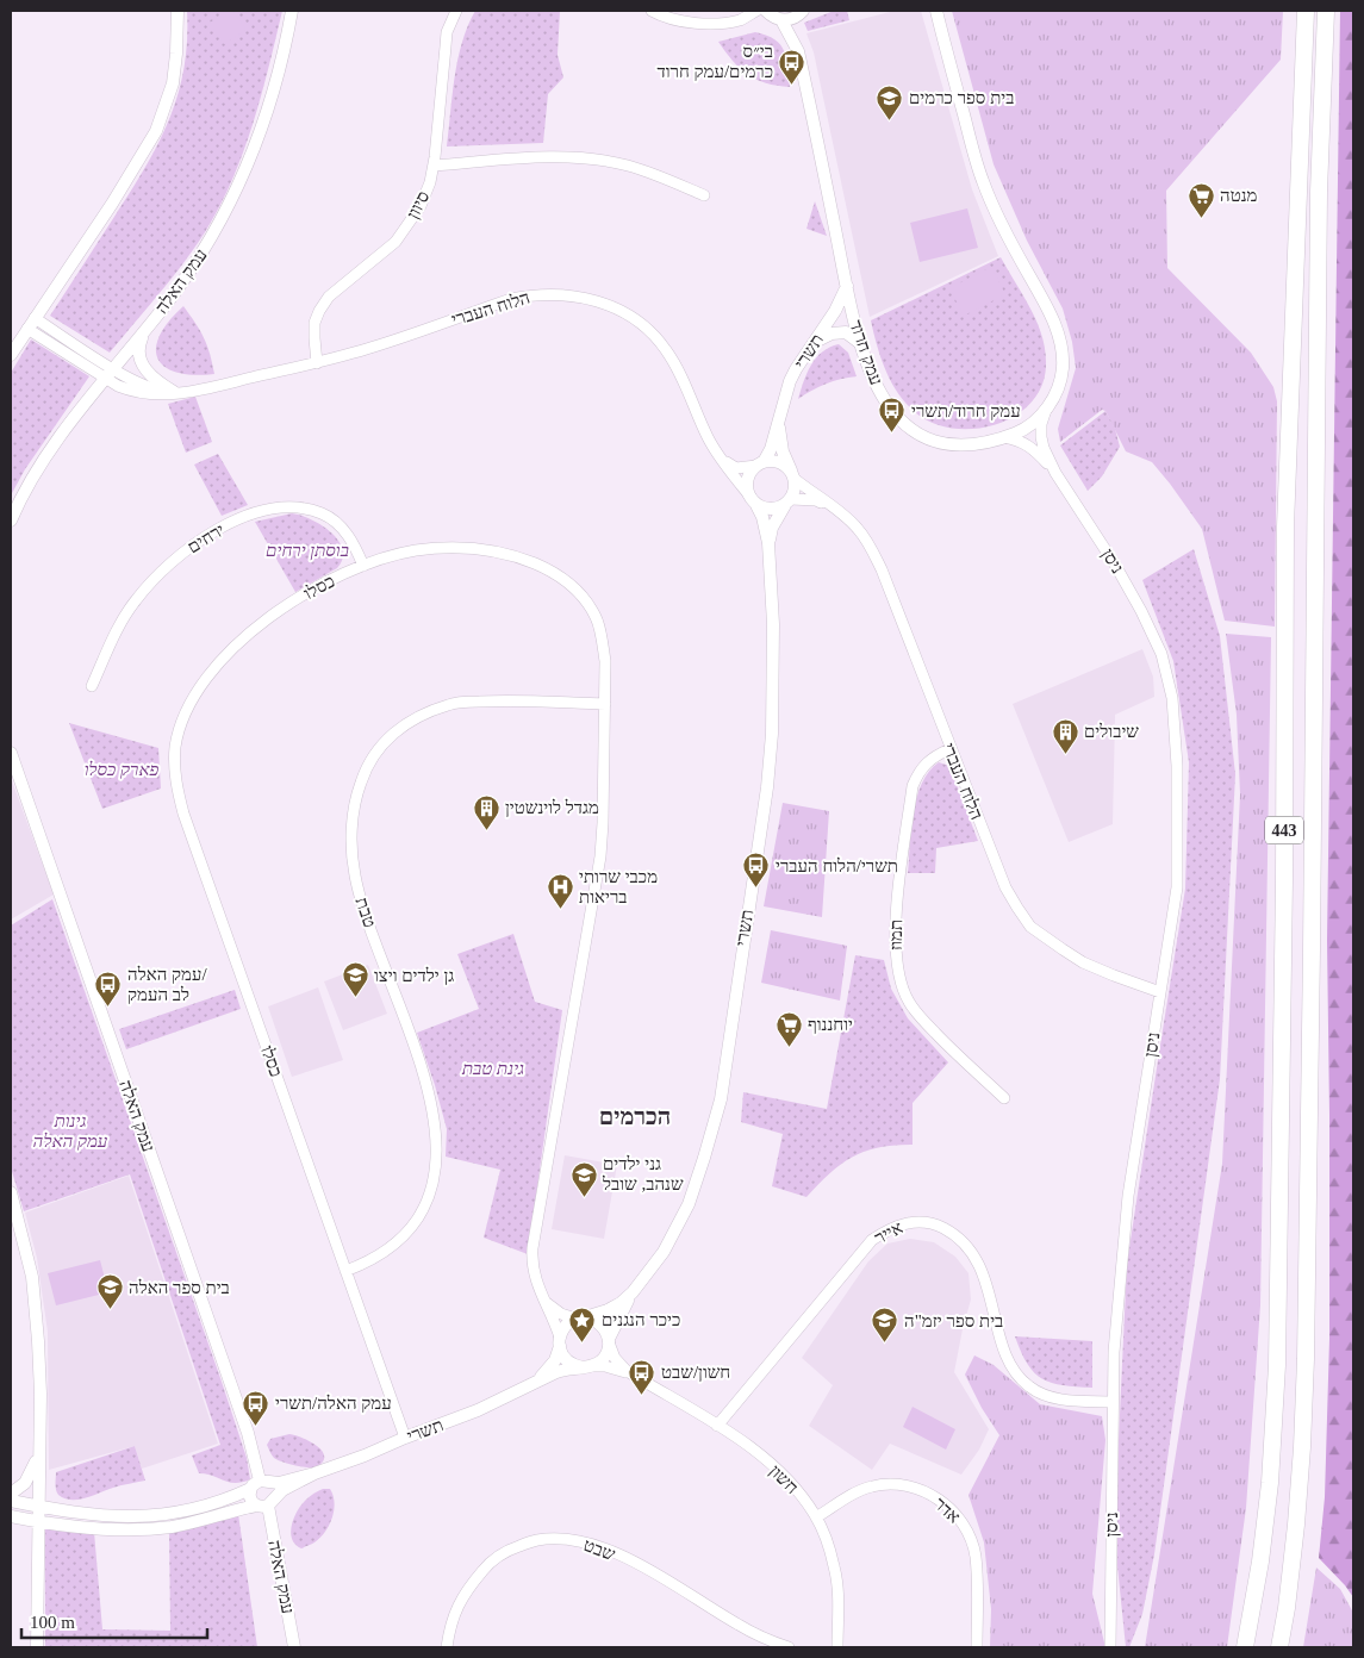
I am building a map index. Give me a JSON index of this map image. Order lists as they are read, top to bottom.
{
  "streets": {
    "highway": ["443"],
    "street": [
      "סיוון",
      "עמק האלה",
      "הלוח העברי",
      "תשרי",
      "עמק חרוד",
      "ירחים",
      "ניסן",
      "כסלו",
      "טבת",
      "תמוז",
      "אייר",
      "חשון",
      "אדר",
      "שבט"
    ]
  },
  "crossings": [
    ["סיוון", "הלוח העברי"],
    ["עמק האלה", "הלוח העברי"],
    ["עמק האלה", "תשרי"],
    ["הלוח העברי", "תשרי"],
    ["הלוח העברי", "ניסן"],
    ["הלוח העברי", "תמוז"],
    ["תשרי", "עמק חרוד"],
    ["תשרי", "כסלו"],
    ["תשרי", "חשון"],
    ["עמק חרוד", "ניסן"],
    ["ירחים", "כסלו"],
    ["ניסן", "אייר"],
    ["כסלו", "טבת"],
    ["כסלו", "חשון"],
    ["אייר", "חשון"],
    ["חשון", "אדר"]
  ],
  "districts": ["הכרמים"],
  "parks": [
    "בוסתן ירחים",
    "פארק כסלו",
    "גינת טבת",
    "גינות עמק האלה"
  ],
  "places": {
    "bus stop": [
      "בי״ס כרמים/עמק חרוד",
      "עמק חרוד/תשרי",
      "תשרי/הלוח העברי",
      "עמק האלה/ לב העמק",
      "חשון/שבט",
      "עמק האלה/תשרי"
    ],
    "school or university": [
      "בית ספר כרמים",
      "גן ילדים ויצו",
      "גני ילדים שנהב, שובל",
      "בית ספר האלה",
      "בית ספר יזמ\"ה"
    ],
    "supermarket": ["מנטה", "יוחננוף"],
    "building": ["שיבולים", "מגדל לוינשטין"],
    "hospital": ["מכבי שרותי בריאות"],
    "place": ["כיכר הנגנים"]
  },
  "scale_bar": "100 m"
}
